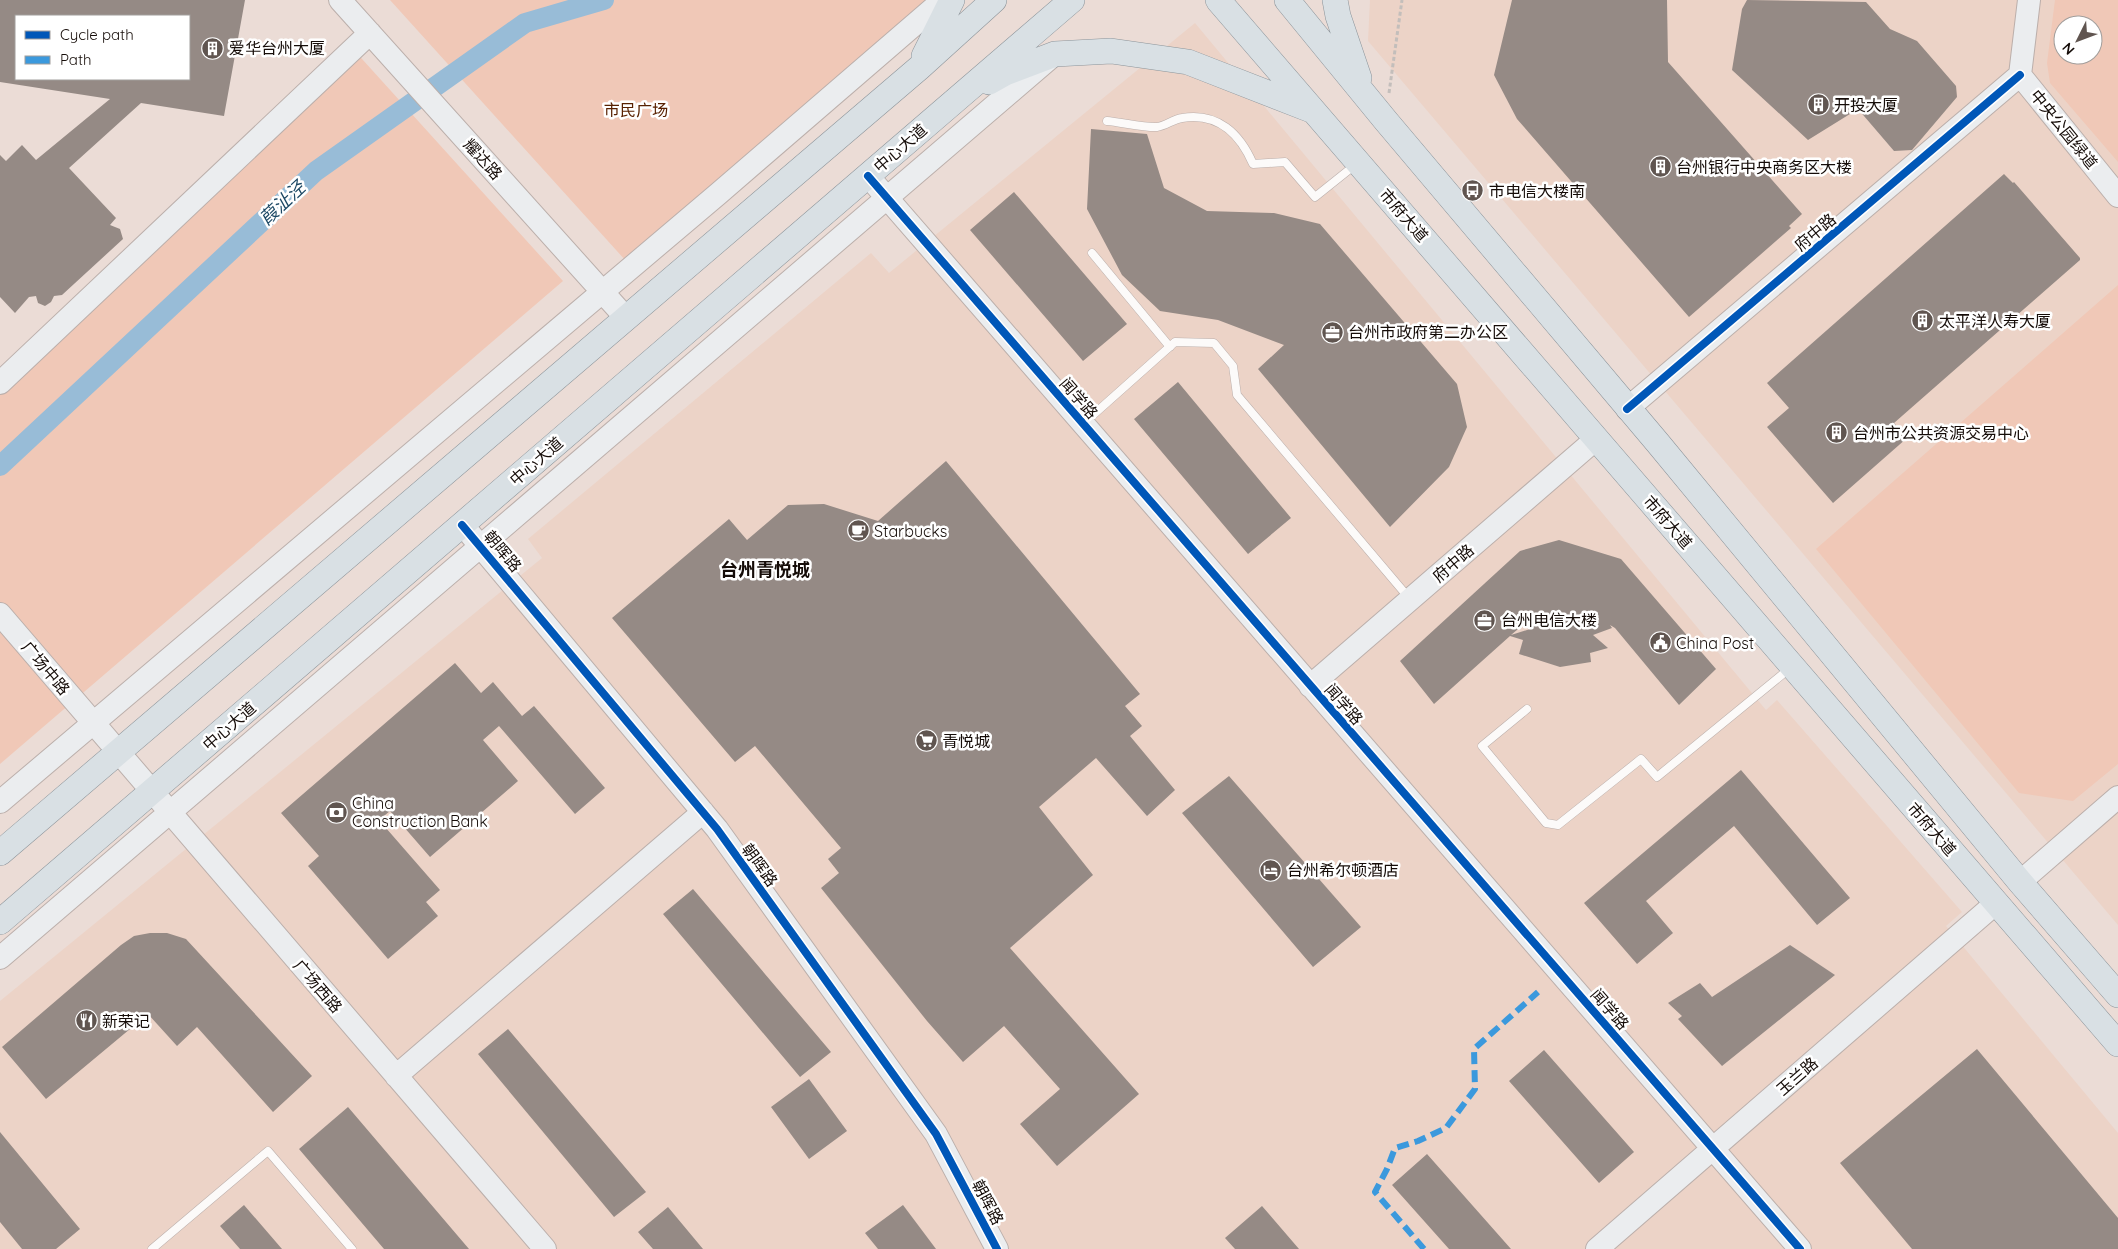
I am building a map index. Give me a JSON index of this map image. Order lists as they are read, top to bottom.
{
  "streets": {
    "main road": ["中心大道", "市府大道"],
    "street": [
      "中央公园绿道",
      "耀达路",
      "府中路",
      "闻学路",
      "朝晖路",
      "广场中路",
      "广场西路",
      "玉兰路"
    ]
  },
  "crossings": [
    ["中央公园绿道", "府中路"],
    ["中心大道", "闻学路"],
    ["中心大道", "朝晖路"],
    ["中心大道", "广场西路"],
    ["市府大道", "府中路"],
    ["市府大道", "玉兰路"],
    ["府中路", "闻学路"],
    ["闻学路", "玉兰路"],
    ["广场中路", "广场西路"]
  ],
  "districts": ["台州青悦城"],
  "water": ["葭沚泾"],
  "parks": ["市民广场"],
  "places": {
    "building": [
      "爱华台州大厦",
      "开投大厦",
      "台州银行中央商务区大楼",
      "太平洋人寿大厦",
      "台州市公共资源交易中心"
    ],
    "bus stop": ["市电信大楼南"],
    "office": ["台州市政府第二办公区", "台州电信大楼"],
    "cafe": ["Starbucks"],
    "public building": ["China Post"],
    "supermarket": ["青悦城"],
    "bank": ["China Construction Bank"],
    "hotel": ["台州希尔顿酒店"],
    "restaurant": ["新荣记"]
  },
  "legend": ["Cycle path", "Path"],
  "north": "bottom left"
}
